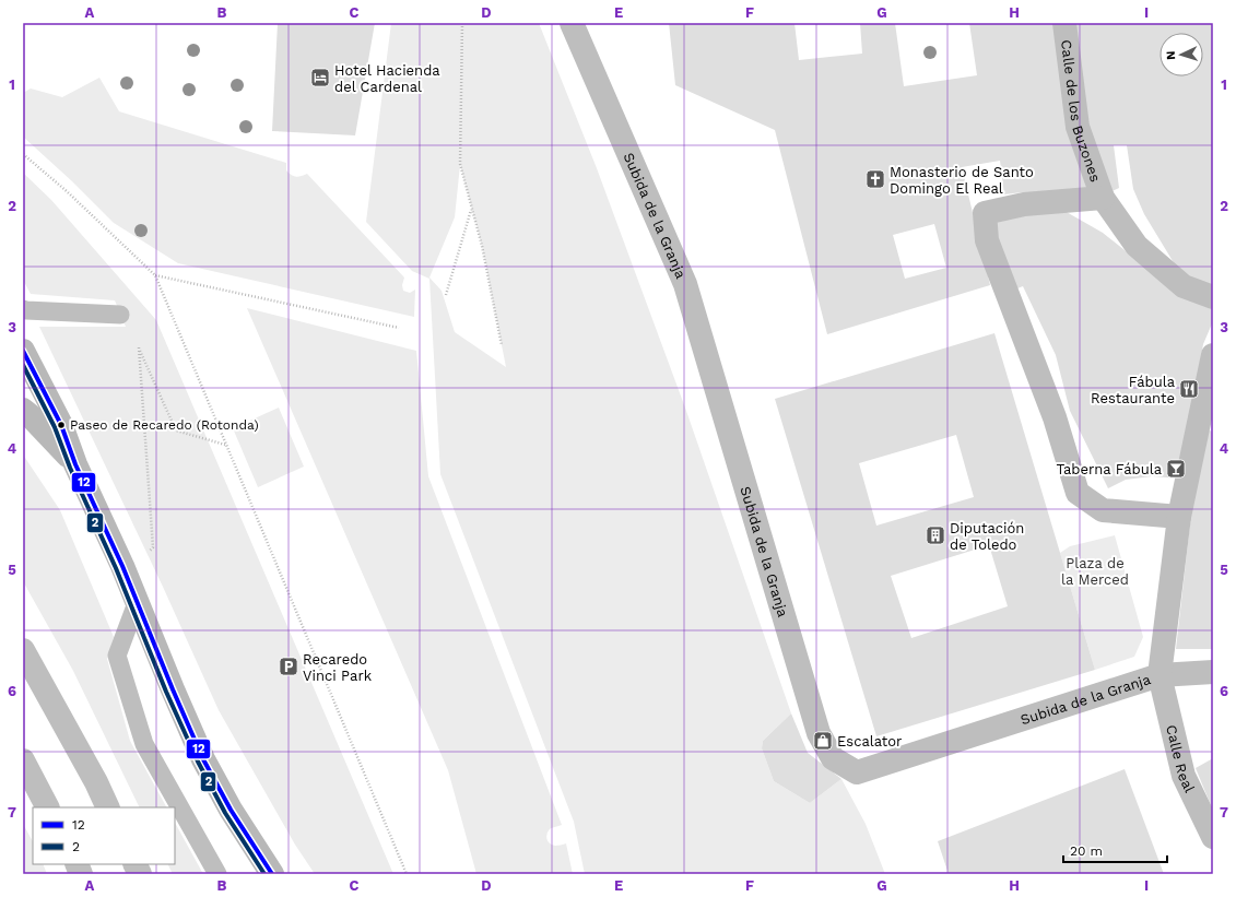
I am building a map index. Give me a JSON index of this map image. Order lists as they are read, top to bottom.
{
  "streets": {
    "street": ["Calle de los Buzones", "Subida de la Granja", "Calle Real"]
  },
  "crossings": [
    ["Subida de la Granja", "Calle Real"]
  ],
  "parks": ["Plaza de la Merced"],
  "places": {
    "hotel": ["Hotel Hacienda del Cardenal"],
    "church": ["Monasterio de Santo Domingo El Real"],
    "restaurant": ["Fábula Restaurante"],
    "other": ["Paseo de Recaredo (Rotonda)"],
    "bar": ["Taberna Fábula"],
    "building": ["Diputación de Toledo"],
    "parking": ["Recaredo Vinci Park"],
    "shop": ["Escalator"]
  },
  "lines": ["transit line 12", "transit line 2"],
  "legend": ["12", "2"],
  "scale_bar": "20 m",
  "north": "left",
  "grid": {
    "columns": [
      "A",
      "B",
      "C",
      "D",
      "E",
      "F",
      "G",
      "H",
      "I"
    ],
    "rows": [
      "1",
      "2",
      "3",
      "4",
      "5",
      "6",
      "7"
    ]
  }
}
